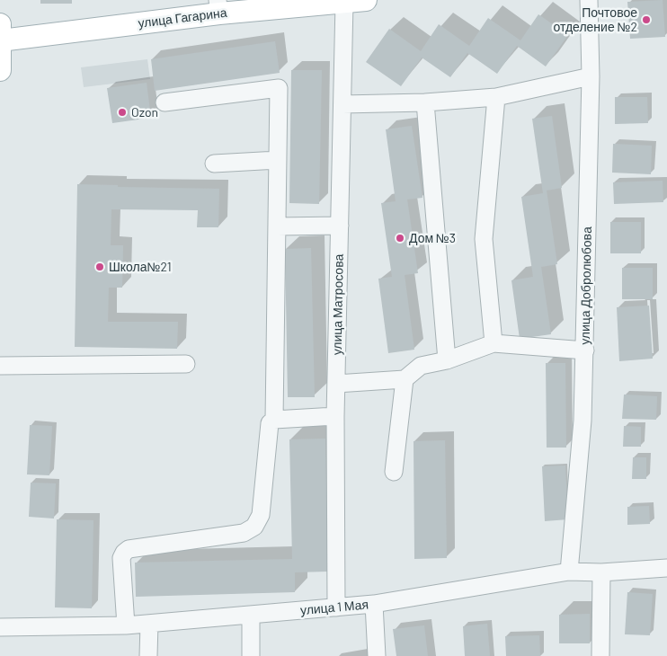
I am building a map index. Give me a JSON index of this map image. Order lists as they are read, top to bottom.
{
  "streets": {
    "main road": ["улица Гагарина"],
    "street": ["улица Добролюбова", "улица Матросова", "улица 1 Мая"]
  },
  "crossings": [
    ["улица Гагарина", "улица Матросова"],
    ["улица Добролюбова", "улица 1 Мая"],
    ["улица Матросова", "улица 1 Мая"]
  ],
  "places": [
    "Почтовое отделение №2",
    "Ozon",
    "Дом №3",
    "Школа№21"
  ]
}
